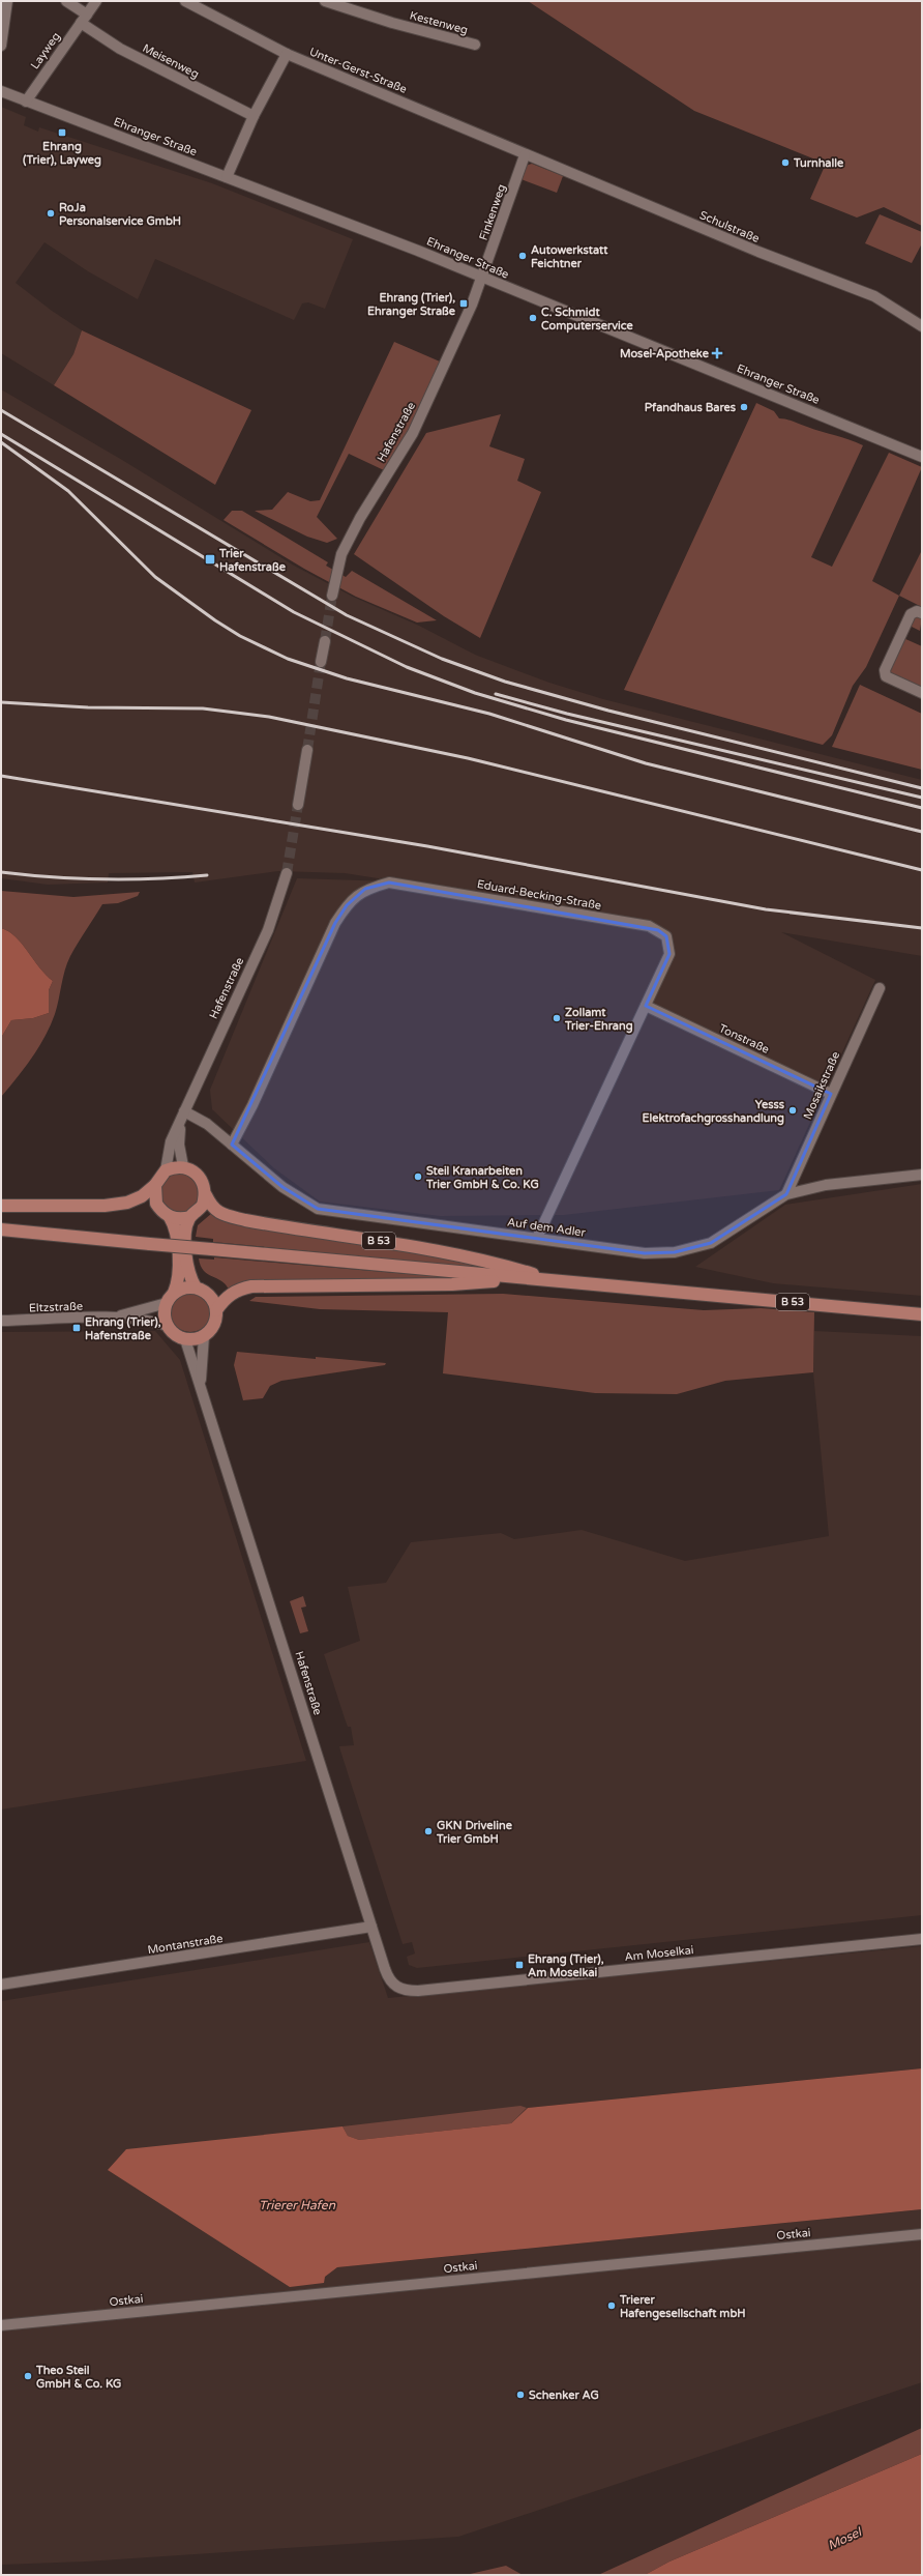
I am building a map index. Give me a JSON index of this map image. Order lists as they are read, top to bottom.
{
  "streets": {
    "main road": ["B 53"],
    "street": [
      "Kestenweg",
      "Layweg",
      "Meisenweg",
      "Unter-Gerst-Straße",
      "Ehranger Straße",
      "Finkenweg",
      "Schulstraße",
      "Hafenstraße",
      "Eduard-Becking-Straße",
      "Tonstraße",
      "Mosaikstraße",
      "Auf dem Adler",
      "Eltzstraße",
      "Montanstraße",
      "Am Moselkai",
      "Ostkai"
    ]
  },
  "crossings": [
    ["Layweg", "Meisenweg"],
    ["Layweg", "Ehranger Straße"],
    ["Unter-Gerst-Straße", "Finkenweg"],
    ["Unter-Gerst-Straße", "Schulstraße"],
    ["Ehranger Straße", "Finkenweg"],
    ["Ehranger Straße", "Hafenstraße"],
    ["Finkenweg", "Schulstraße"],
    ["Finkenweg", "Hafenstraße"],
    ["Hafenstraße", "Auf dem Adler"],
    ["Hafenstraße", "B 53"],
    ["Hafenstraße", "Eltzstraße"],
    ["Hafenstraße", "Montanstraße"],
    ["Hafenstraße", "Am Moselkai"],
    ["Eduard-Becking-Straße", "Tonstraße"],
    ["Eduard-Becking-Straße", "Auf dem Adler"],
    ["Tonstraße", "Mosaikstraße"],
    ["Mosaikstraße", "Auf dem Adler"],
    ["B 53", "Eltzstraße"]
  ],
  "water": ["Trierer Hafen", "Mosel"],
  "places": {
    "transit": [
      "Ehrang (Trier), Layweg",
      "Ehrang (Trier), Ehranger Straße",
      "Trier Hafenstraße",
      "Ehrang (Trier), Hafenstraße",
      "Ehrang (Trier), Am Moselkai"
    ],
    "other": [
      "Turnhalle",
      "RoJa Personalservice GmbH",
      "Autowerkstatt Feichtner",
      "C. Schmidt Computerservice",
      "Pfandhaus Bares",
      "Zollamt Trier-Ehrang",
      "Yesss Elektrofachgrosshandlung",
      "Steil Kranarbeiten Trier GmbH & Co. KG",
      "GKN Driveline Trier GmbH",
      "Trierer Hafengesellschaft mbH",
      "Theo Steil GmbH & Co. KG",
      "Schenker AG"
    ],
    "health": ["Mosel-Apotheke"]
  }
}
